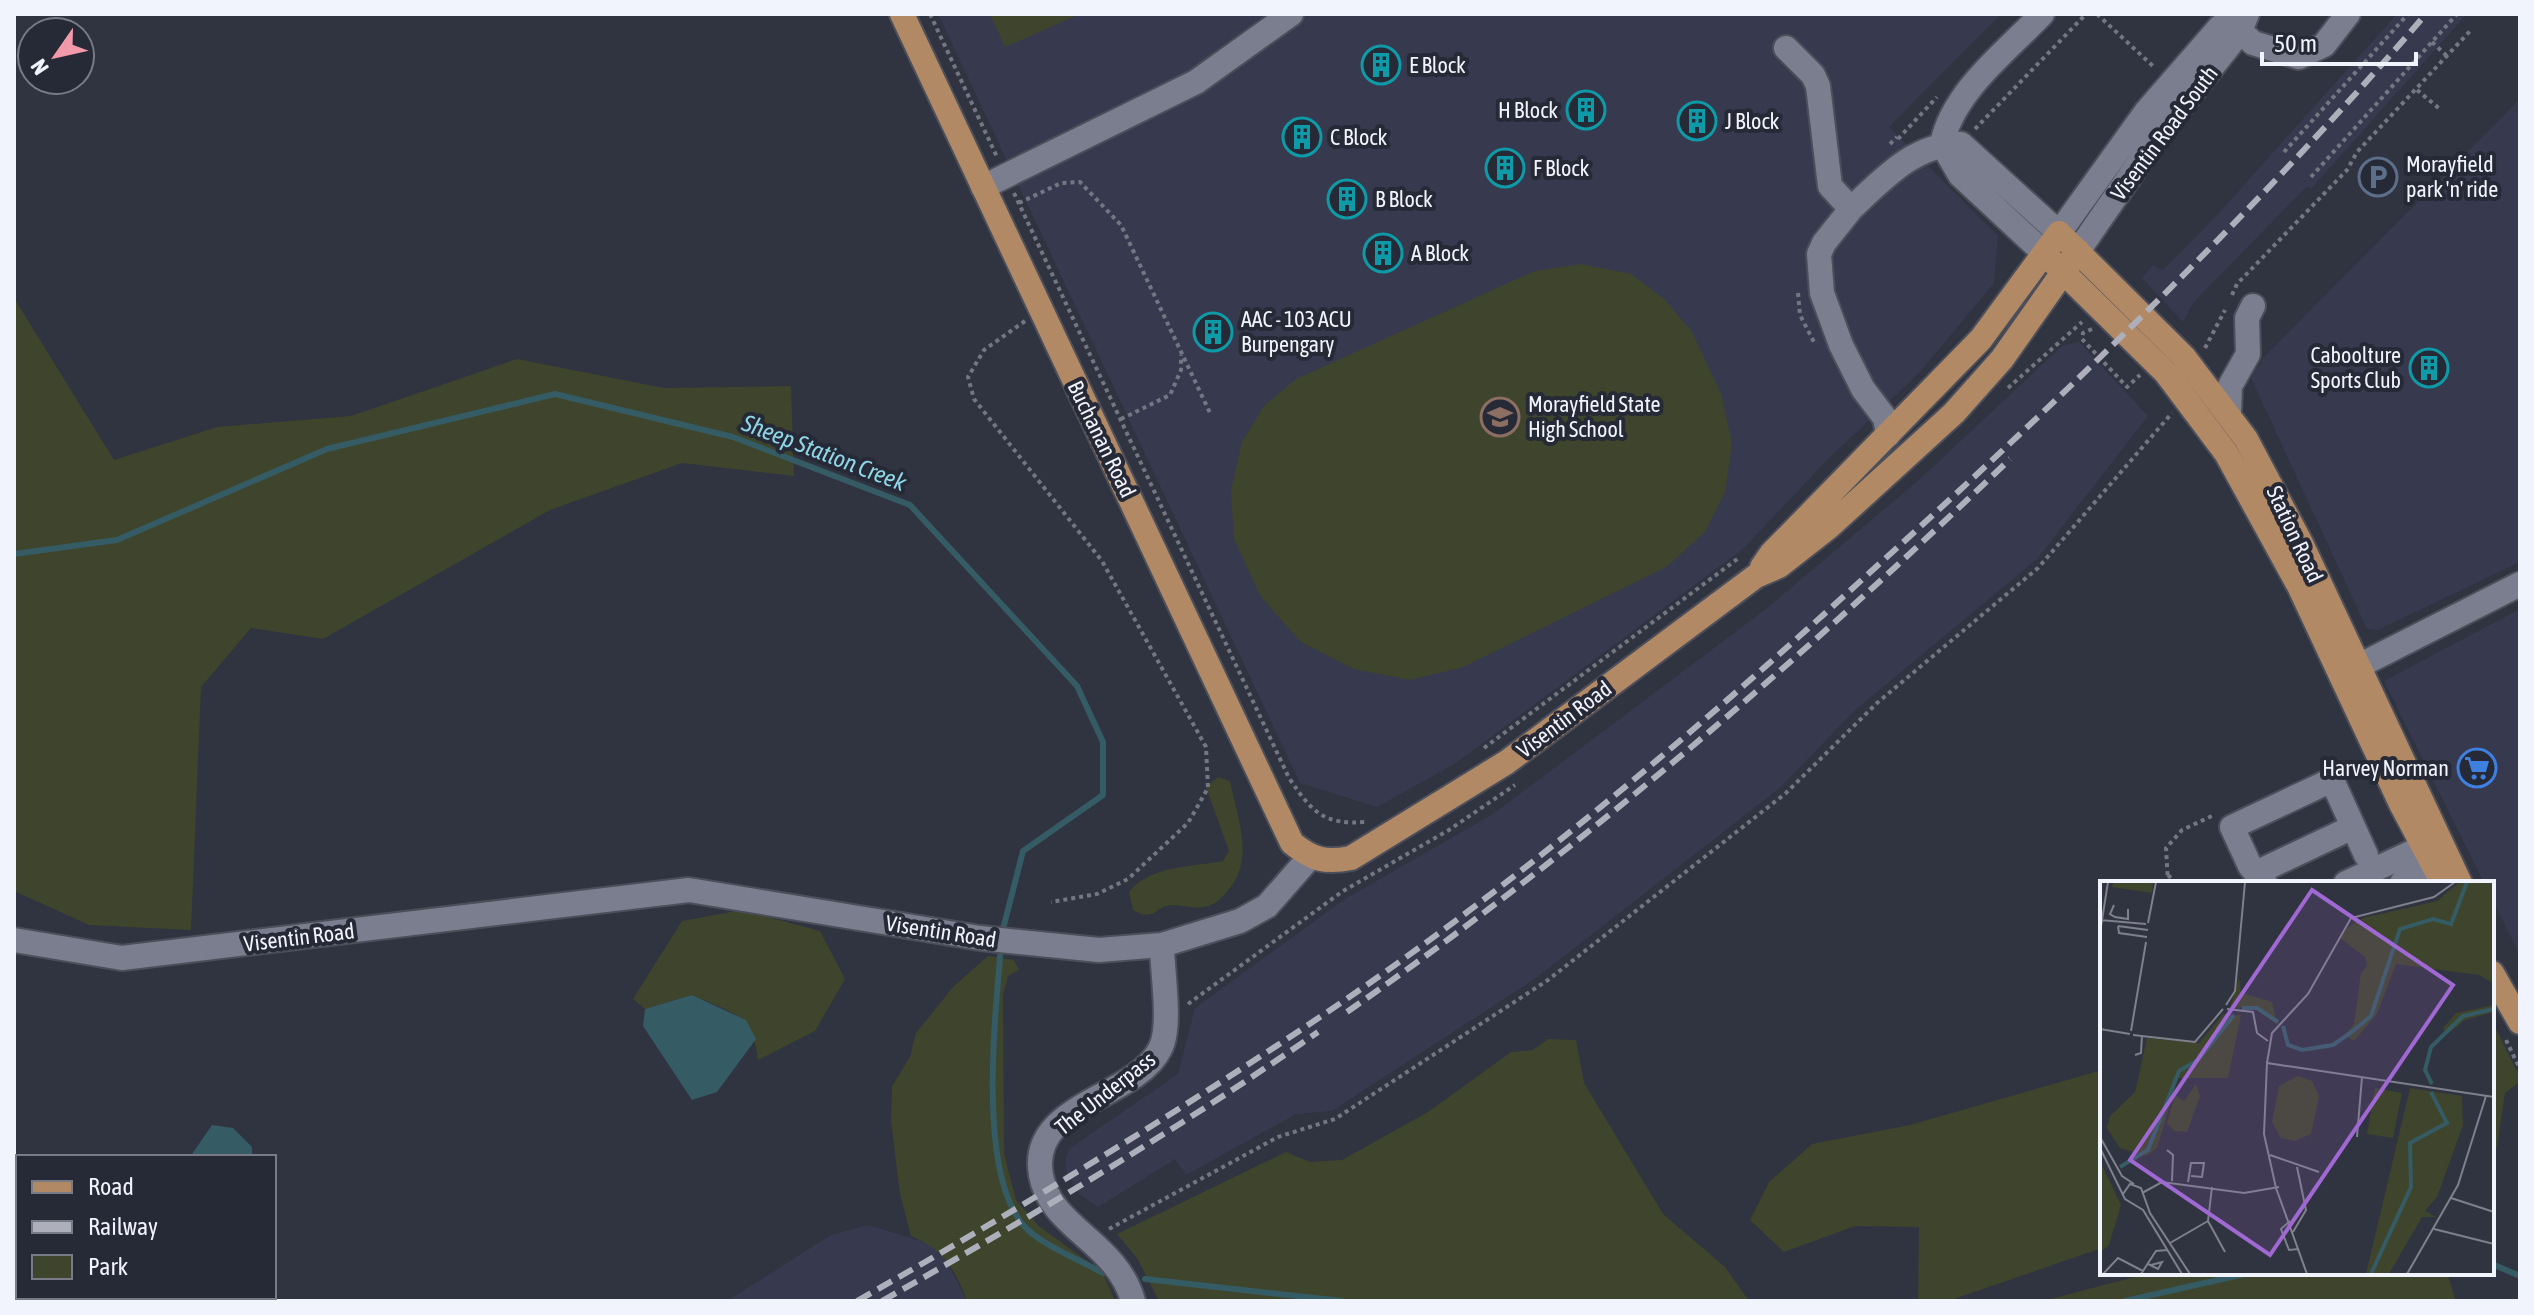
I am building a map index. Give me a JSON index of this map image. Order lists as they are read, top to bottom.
{
  "streets": {
    "main road": ["Buchanan Road", "Station Road", "Visentin Road"],
    "street": ["Visentin Road South", "The Underpass"]
  },
  "crossings": [
    ["Visentin Road South", "Station Road"],
    ["Visentin Road South", "Visentin Road"],
    ["Buchanan Road", "Visentin Road"],
    ["Station Road", "Visentin Road"],
    ["Visentin Road", "The Underpass"]
  ],
  "water": ["Sheep Station Creek"],
  "places": {
    "building": [
      "E Block",
      "H Block",
      "J Block",
      "C Block",
      "F Block",
      "B Block",
      "A Block",
      "AAC - 103 ACU Burpengary",
      "Caboolture Sports Club"
    ],
    "parking": ["Morayfield park 'n' ride"],
    "school or university": ["Morayfield State High School"],
    "supermarket": ["Harvey Norman"]
  },
  "legend": ["Road", "Railway", "Park"],
  "scale_bar": "50 m",
  "north": "bottom left"
}
